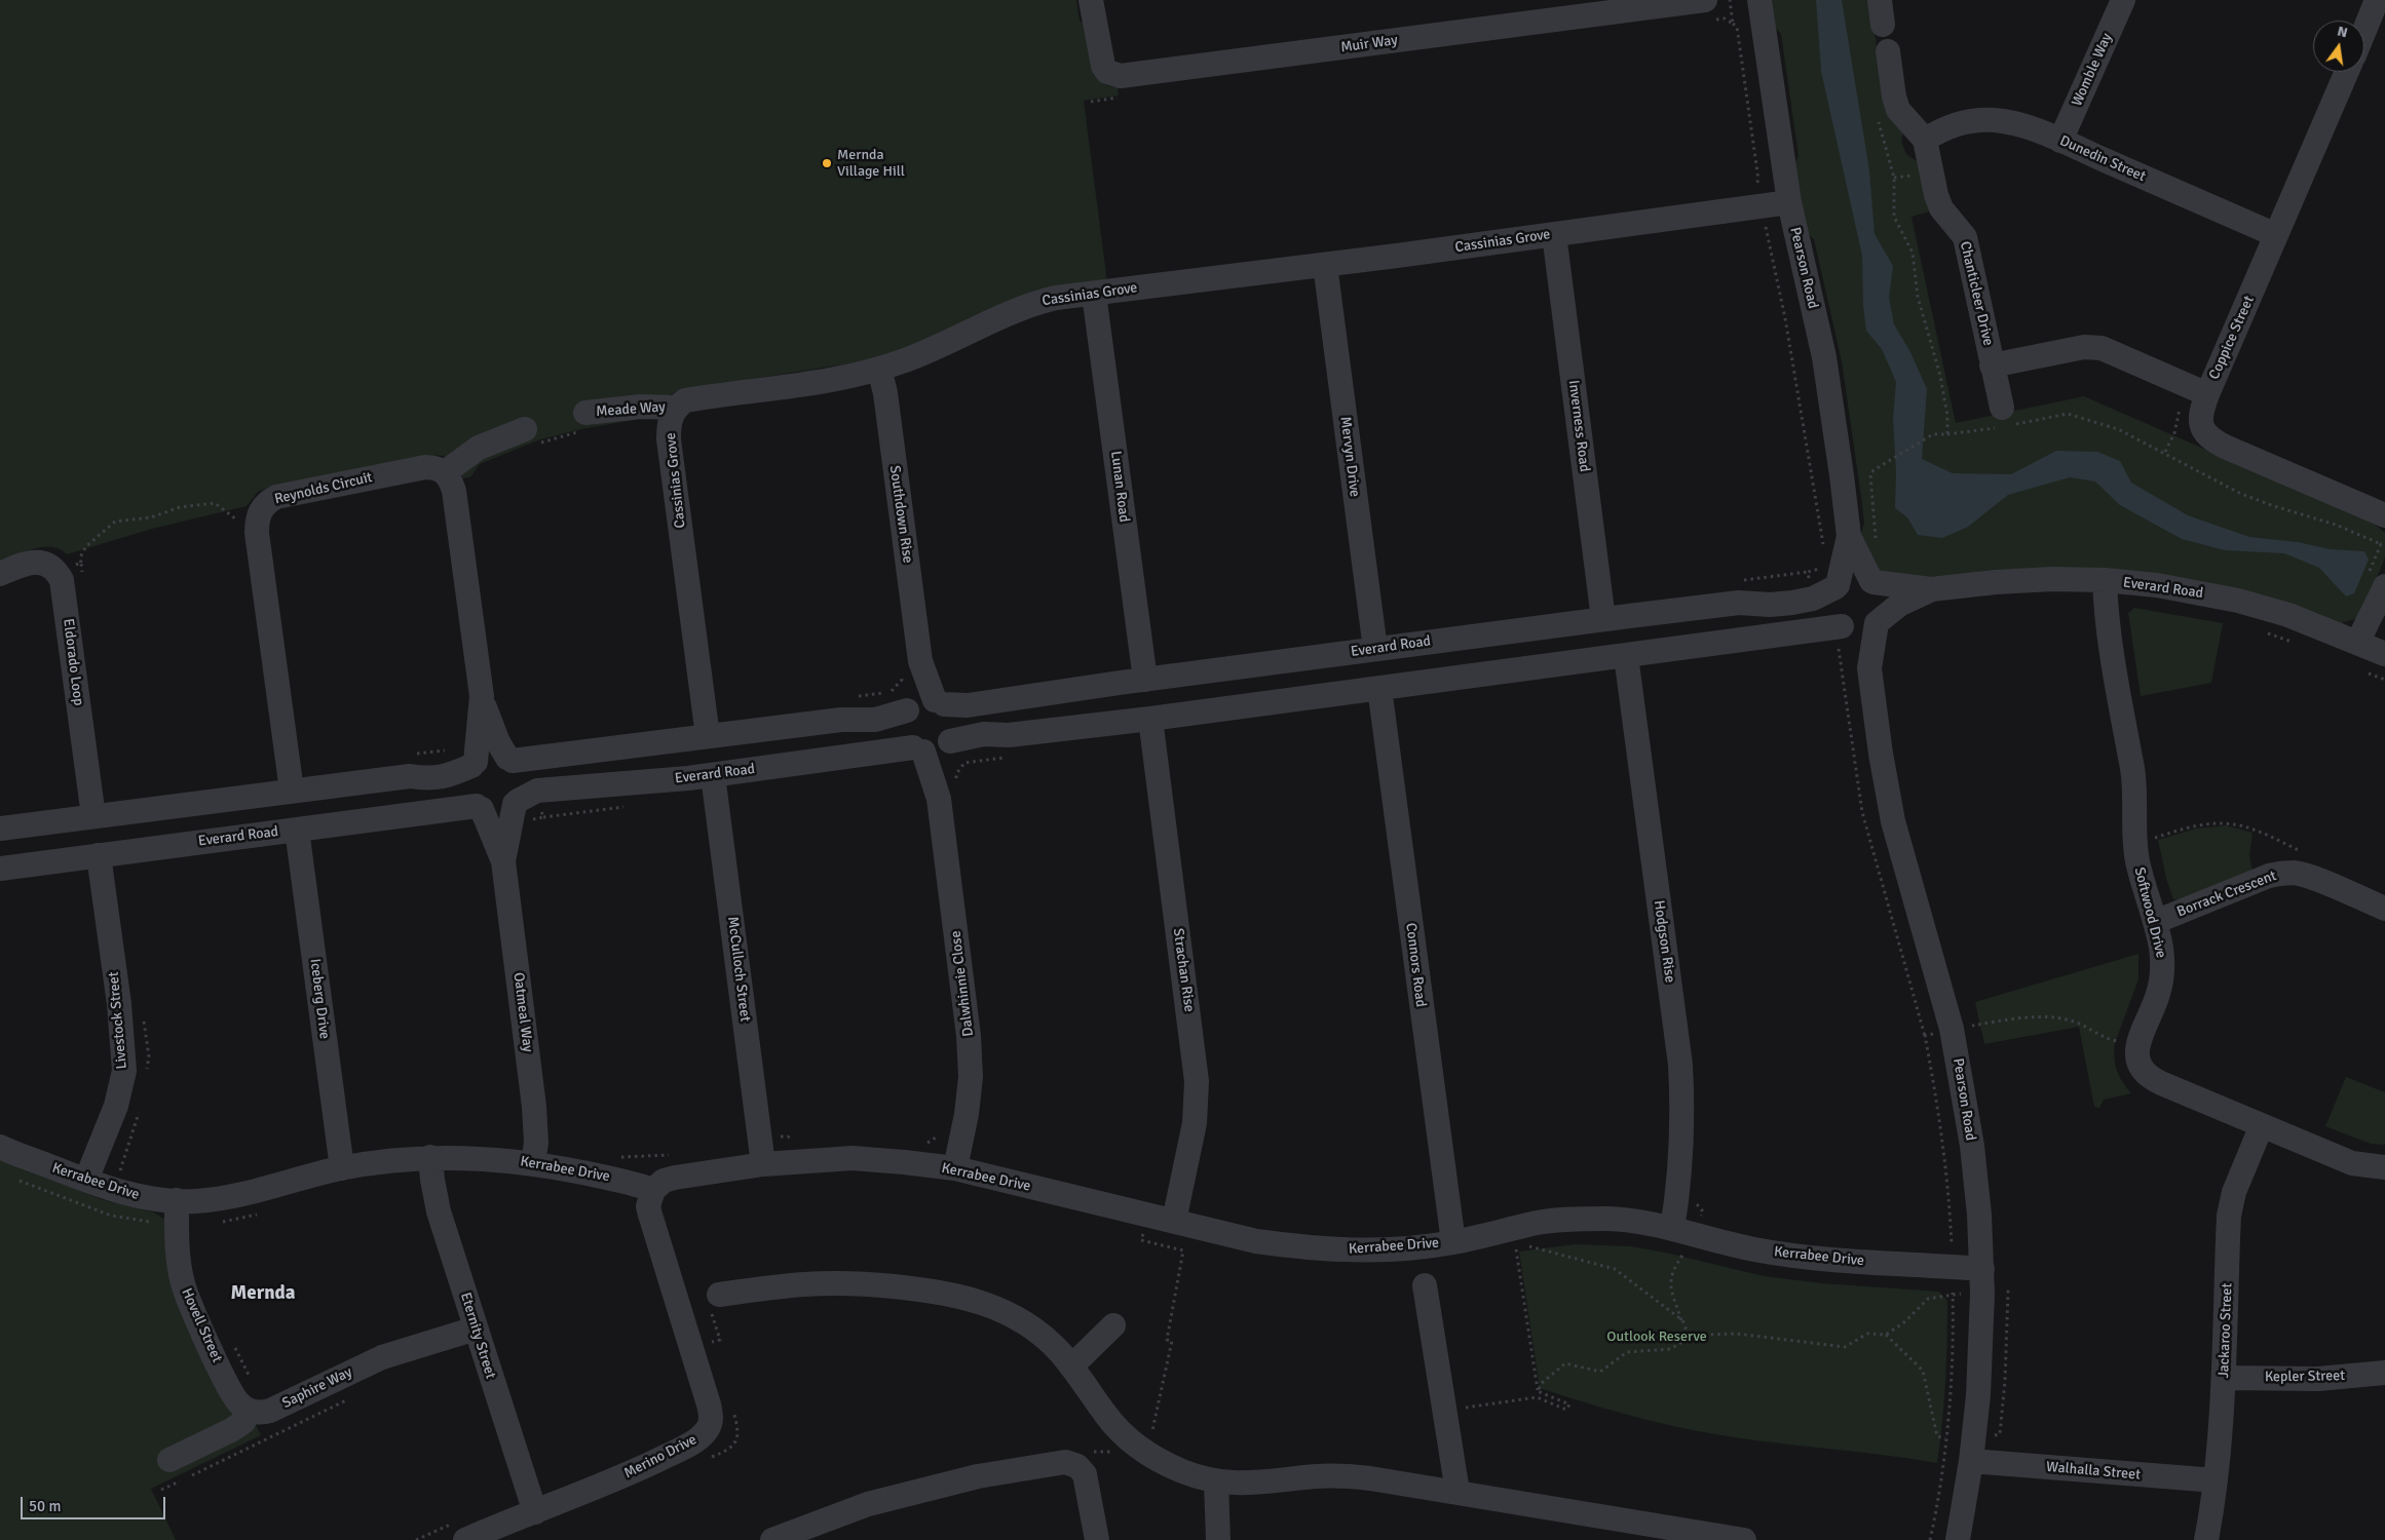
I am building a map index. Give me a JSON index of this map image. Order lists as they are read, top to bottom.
{
  "streets": {
    "street": [
      "Muir Way",
      "Womble Way",
      "Dunedin Street",
      "Cassinias Grove",
      "Pearson Road",
      "Chanticleer Drive",
      "Coppice Street",
      "Meade Way",
      "Inverness Road",
      "Mervyn Drive",
      "Lunan Road",
      "Reynolds Circuit",
      "Southdown Rise",
      "Everard Road",
      "Eldorado Loop",
      "Borrack Crescent",
      "Softwood Drive",
      "Hodgson Rise",
      "Connors Road",
      "McCulloch Street",
      "Strachan Rise",
      "Dalwhinnie Close",
      "Iceberg Drive",
      "Oatmeal Way",
      "Livestock Street",
      "Kerrabee Drive",
      "Hovell Street",
      "Jackaroo Street",
      "Eternity Street",
      "Kepler Street",
      "Saphire Way",
      "Merino Drive",
      "Walhalla Street"
    ]
  },
  "crossings": [
    ["Womble Way", "Dunedin Street"],
    ["Dunedin Street", "Chanticleer Drive"],
    ["Dunedin Street", "Coppice Street"],
    ["Cassinias Grove", "Pearson Road"],
    ["Cassinias Grove", "Meade Way"],
    ["Cassinias Grove", "Inverness Road"],
    ["Cassinias Grove", "Mervyn Drive"],
    ["Cassinias Grove", "Lunan Road"],
    ["Cassinias Grove", "Southdown Rise"],
    ["Cassinias Grove", "Everard Road"],
    ["Pearson Road", "Everard Road"],
    ["Pearson Road", "Kerrabee Drive"],
    ["Pearson Road", "Walhalla Street"],
    ["Chanticleer Drive", "Coppice Street"],
    ["Inverness Road", "Everard Road"],
    ["Mervyn Drive", "Everard Road"],
    ["Lunan Road", "Everard Road"],
    ["Southdown Rise", "Everard Road"],
    ["Southdown Rise", "Dalwhinnie Close"],
    ["Everard Road", "Softwood Drive"],
    ["Everard Road", "Hodgson Rise"],
    ["Everard Road", "Connors Road"],
    ["Everard Road", "McCulloch Street"],
    ["Everard Road", "Strachan Rise"],
    ["Everard Road", "Dalwhinnie Close"],
    ["Everard Road", "Iceberg Drive"],
    ["Everard Road", "Oatmeal Way"],
    ["Everard Road", "Livestock Street"],
    ["Borrack Crescent", "Softwood Drive"],
    ["Softwood Drive", "Jackaroo Street"],
    ["Hodgson Rise", "Kerrabee Drive"],
    ["Connors Road", "Kerrabee Drive"],
    ["McCulloch Street", "Kerrabee Drive"],
    ["Strachan Rise", "Kerrabee Drive"],
    ["Dalwhinnie Close", "Kerrabee Drive"],
    ["Iceberg Drive", "Kerrabee Drive"],
    ["Oatmeal Way", "Kerrabee Drive"],
    ["Livestock Street", "Kerrabee Drive"],
    ["Kerrabee Drive", "Hovell Street"],
    ["Kerrabee Drive", "Eternity Street"],
    ["Kerrabee Drive", "Merino Drive"],
    ["Hovell Street", "Saphire Way"],
    ["Jackaroo Street", "Kepler Street"],
    ["Jackaroo Street", "Walhalla Street"],
    ["Eternity Street", "Saphire Way"],
    ["Eternity Street", "Merino Drive"]
  ],
  "districts": ["Mernda"],
  "parks": ["Outlook Reserve"],
  "places": ["Mernda Village Hill"],
  "scale_bar": "50 m",
  "north": "top"
}
